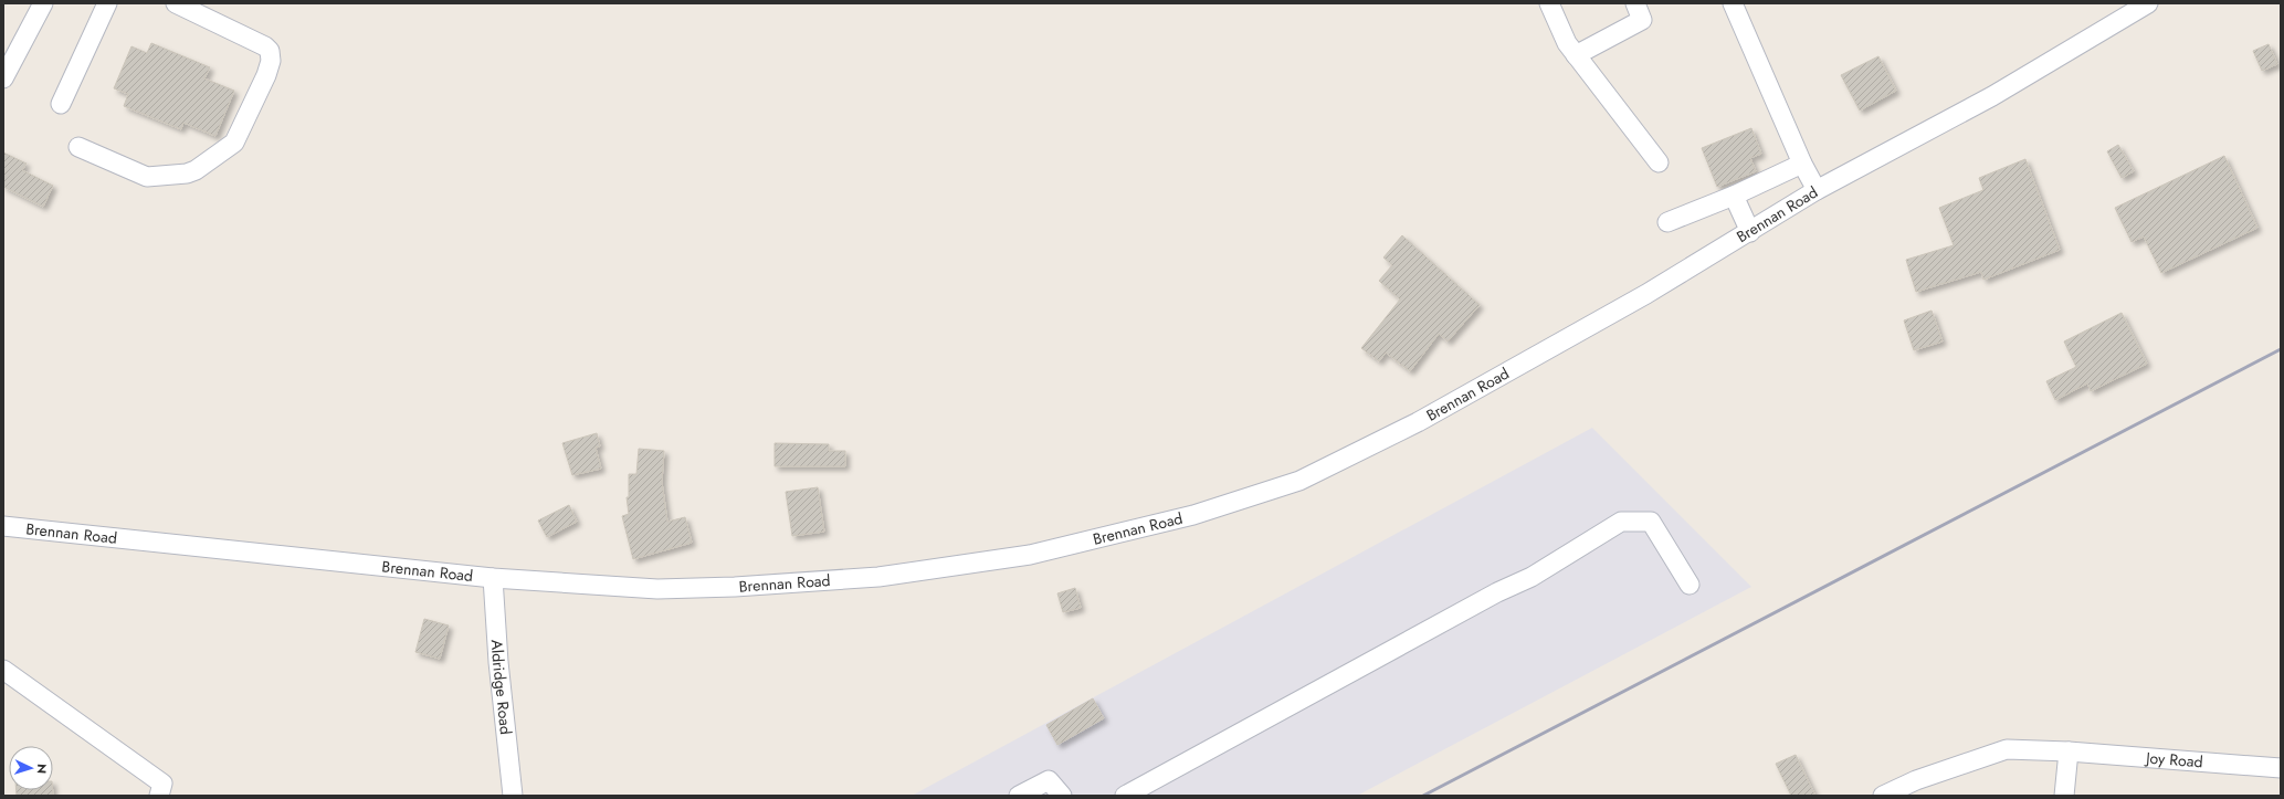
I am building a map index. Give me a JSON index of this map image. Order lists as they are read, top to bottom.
{
  "streets": {
    "street": ["Brennan Road", "Aldridge Road", "Joy Road"]
  },
  "crossings": [
    ["Brennan Road", "Aldridge Road"]
  ],
  "north": "right"
}
